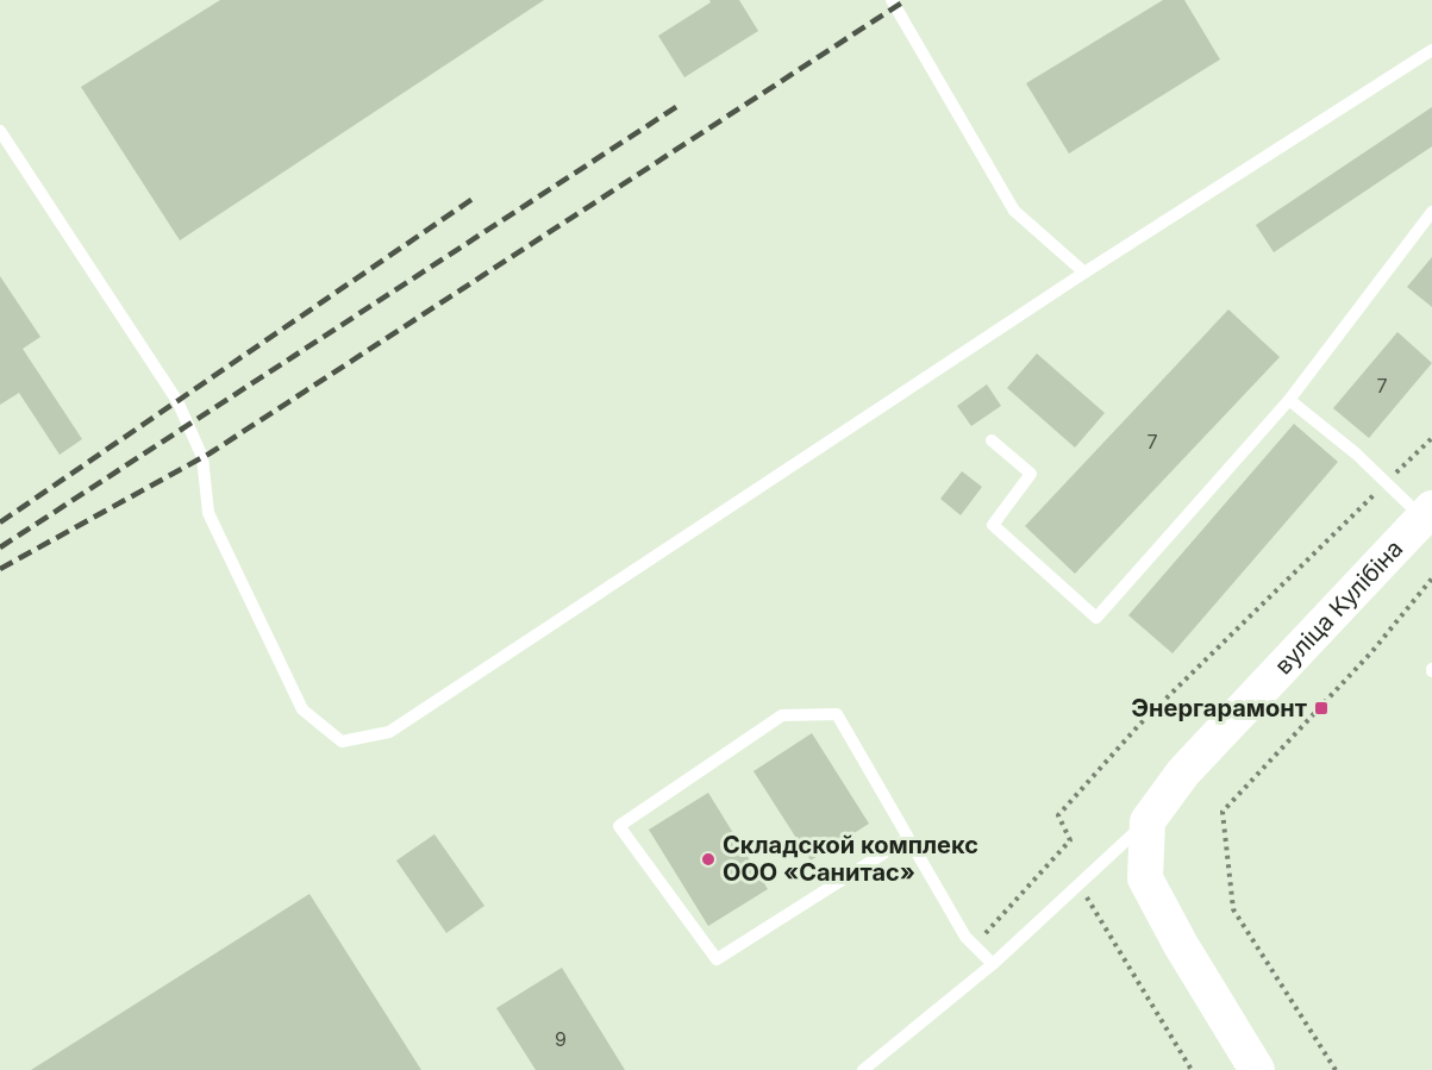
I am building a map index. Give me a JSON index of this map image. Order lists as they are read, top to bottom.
{
  "streets": {
    "main road": ["вуліца Кулібіна"]
  },
  "places": {
    "transit": ["Энергарамонт"],
    "other": ["Складской комплекс ООО «Санитас»"]
  },
  "house_numbers": ["7", "7", "9"]
}
